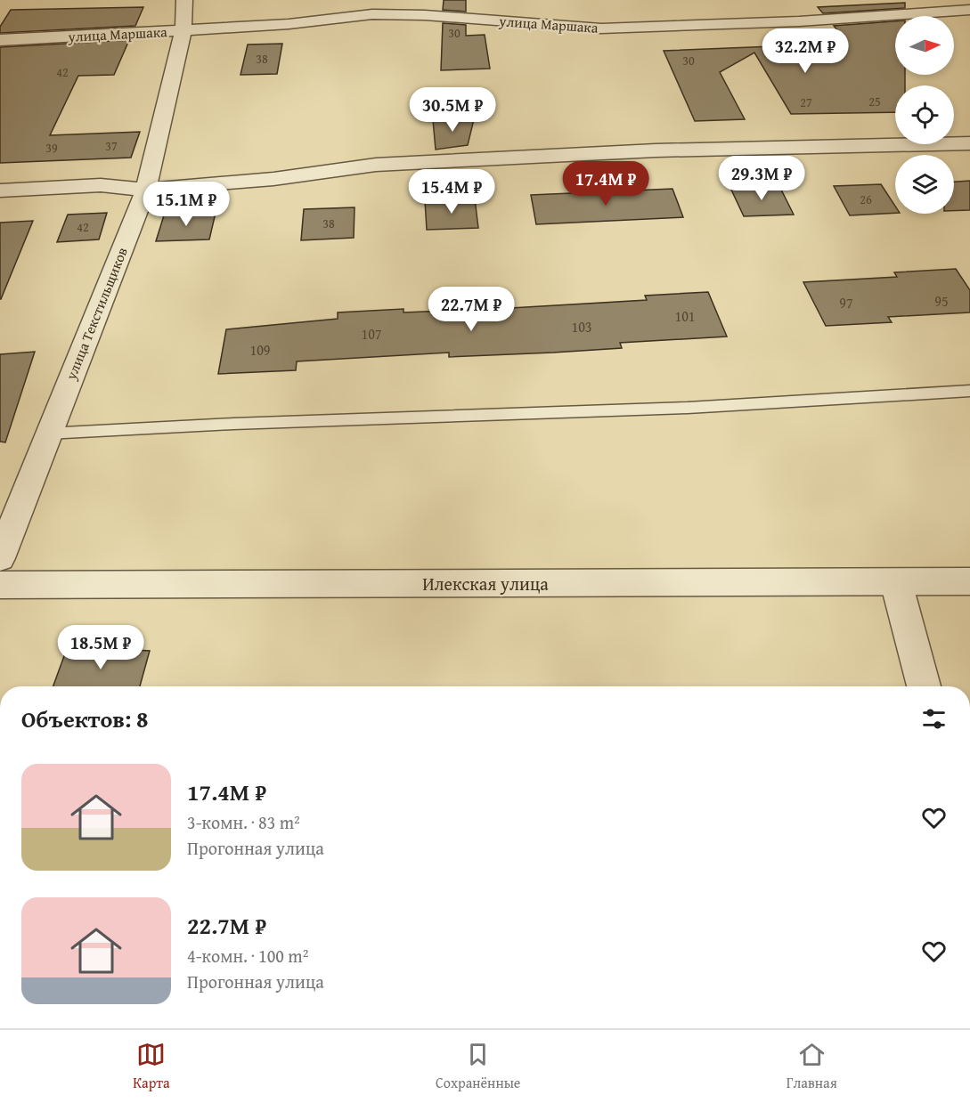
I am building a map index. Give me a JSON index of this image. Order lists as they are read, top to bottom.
{
  "streets": {
    "street": ["улица Маршака", "улица Текстильщиков", "Илекская улица"]
  },
  "crossings": [
    ["улица Маршака", "улица Текстильщиков"]
  ],
  "house_numbers": [
    "30",
    "38",
    "30",
    "42",
    "25",
    "27",
    "37",
    "39",
    "26",
    "38",
    "42",
    "95",
    "97",
    "101",
    "103",
    "107",
    "109"
  ],
  "north": "right",
  "page": {
    "price": [
      "32.2M ₽",
      "30.5M ₽",
      "29.3M ₽",
      "17.4M ₽",
      "15.4M ₽",
      "15.1M ₽",
      "22.7M ₽",
      "18.5M ₽"
    ],
    "heading": "Объектов: 8",
    "list": [
      {
        "name": "17.4M ₽",
        "note": "3-комн. · 83 m² · Прогонная улица"
      },
      {
        "name": "22.7M ₽",
        "note": "4-комн. · 100 m² · Прогонная улица"
      }
    ],
    "tabs": ["Карта", "Сохранённые", "Главная"]
  }
}
